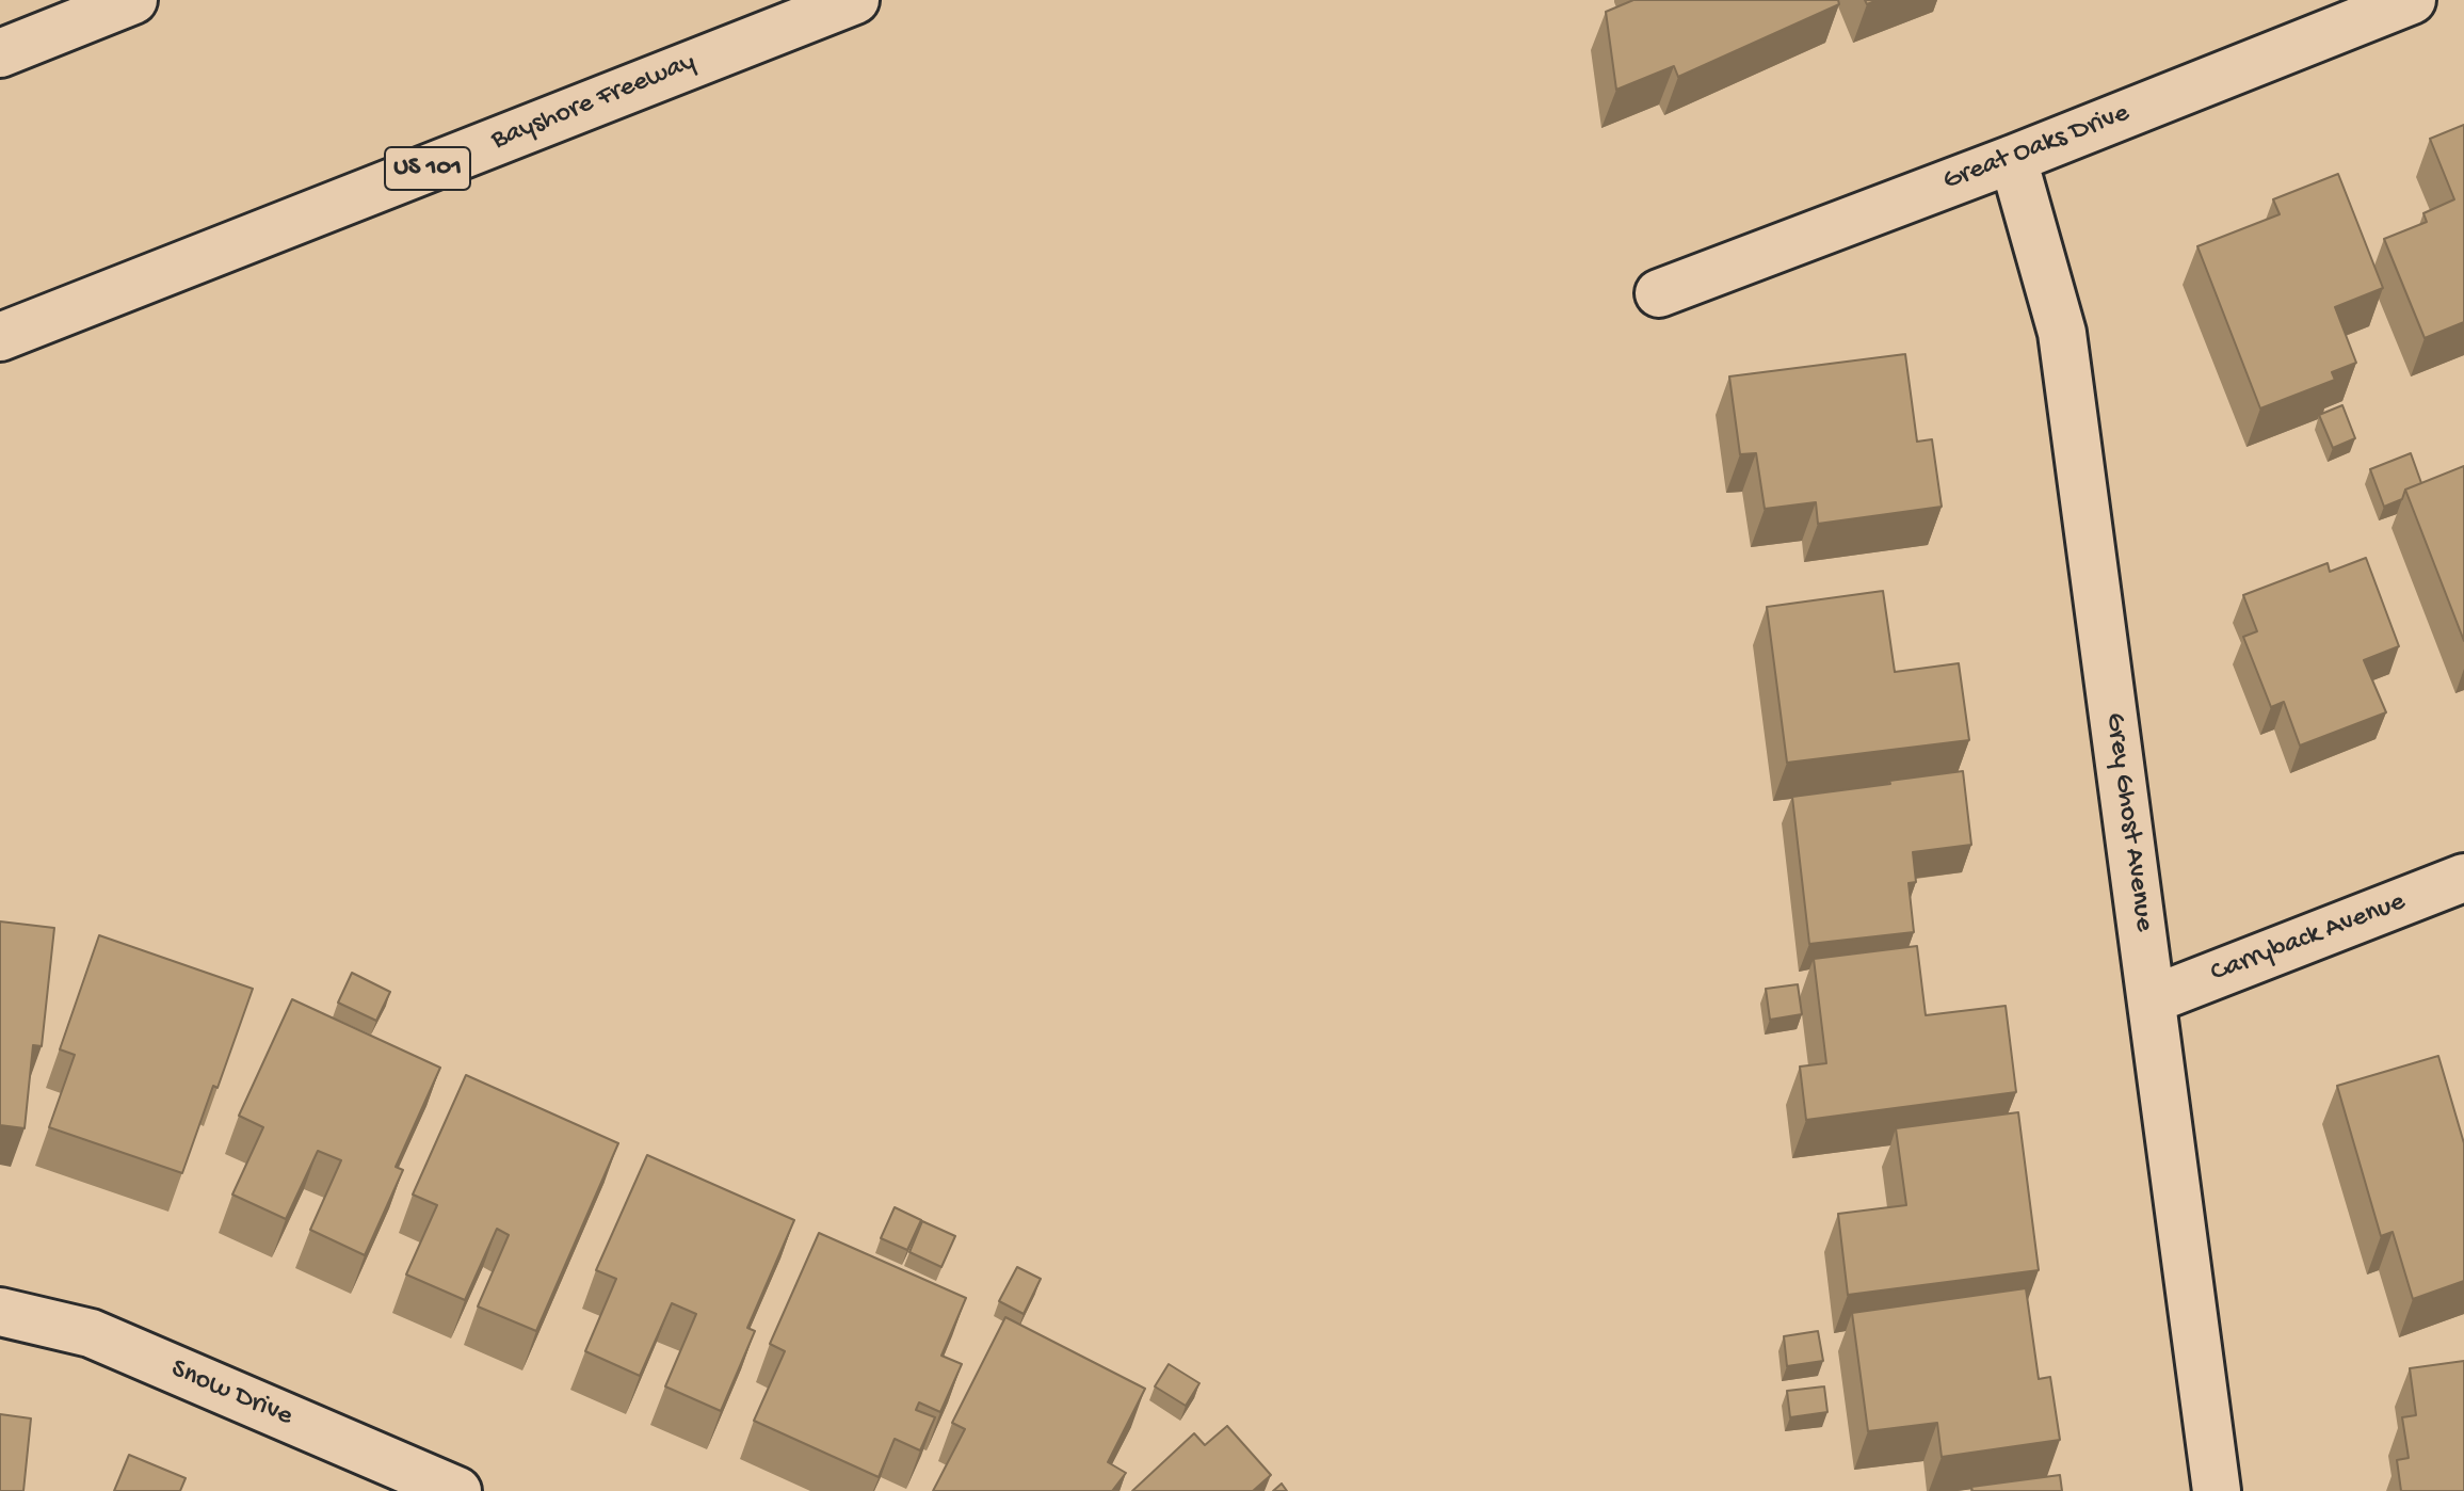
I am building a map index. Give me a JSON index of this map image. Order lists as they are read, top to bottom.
{
  "streets": {
    "main road": [
      "Bayshore Freeway",
      "Great Oaks Drive",
      "US 101",
      "Grey Ghost Avenue",
      "Carryback Avenue",
      "Snow Drive"
    ]
  },
  "crossings": [
    ["Great Oaks Drive", "Grey Ghost Avenue"],
    ["Grey Ghost Avenue", "Carryback Avenue"]
  ]
}
